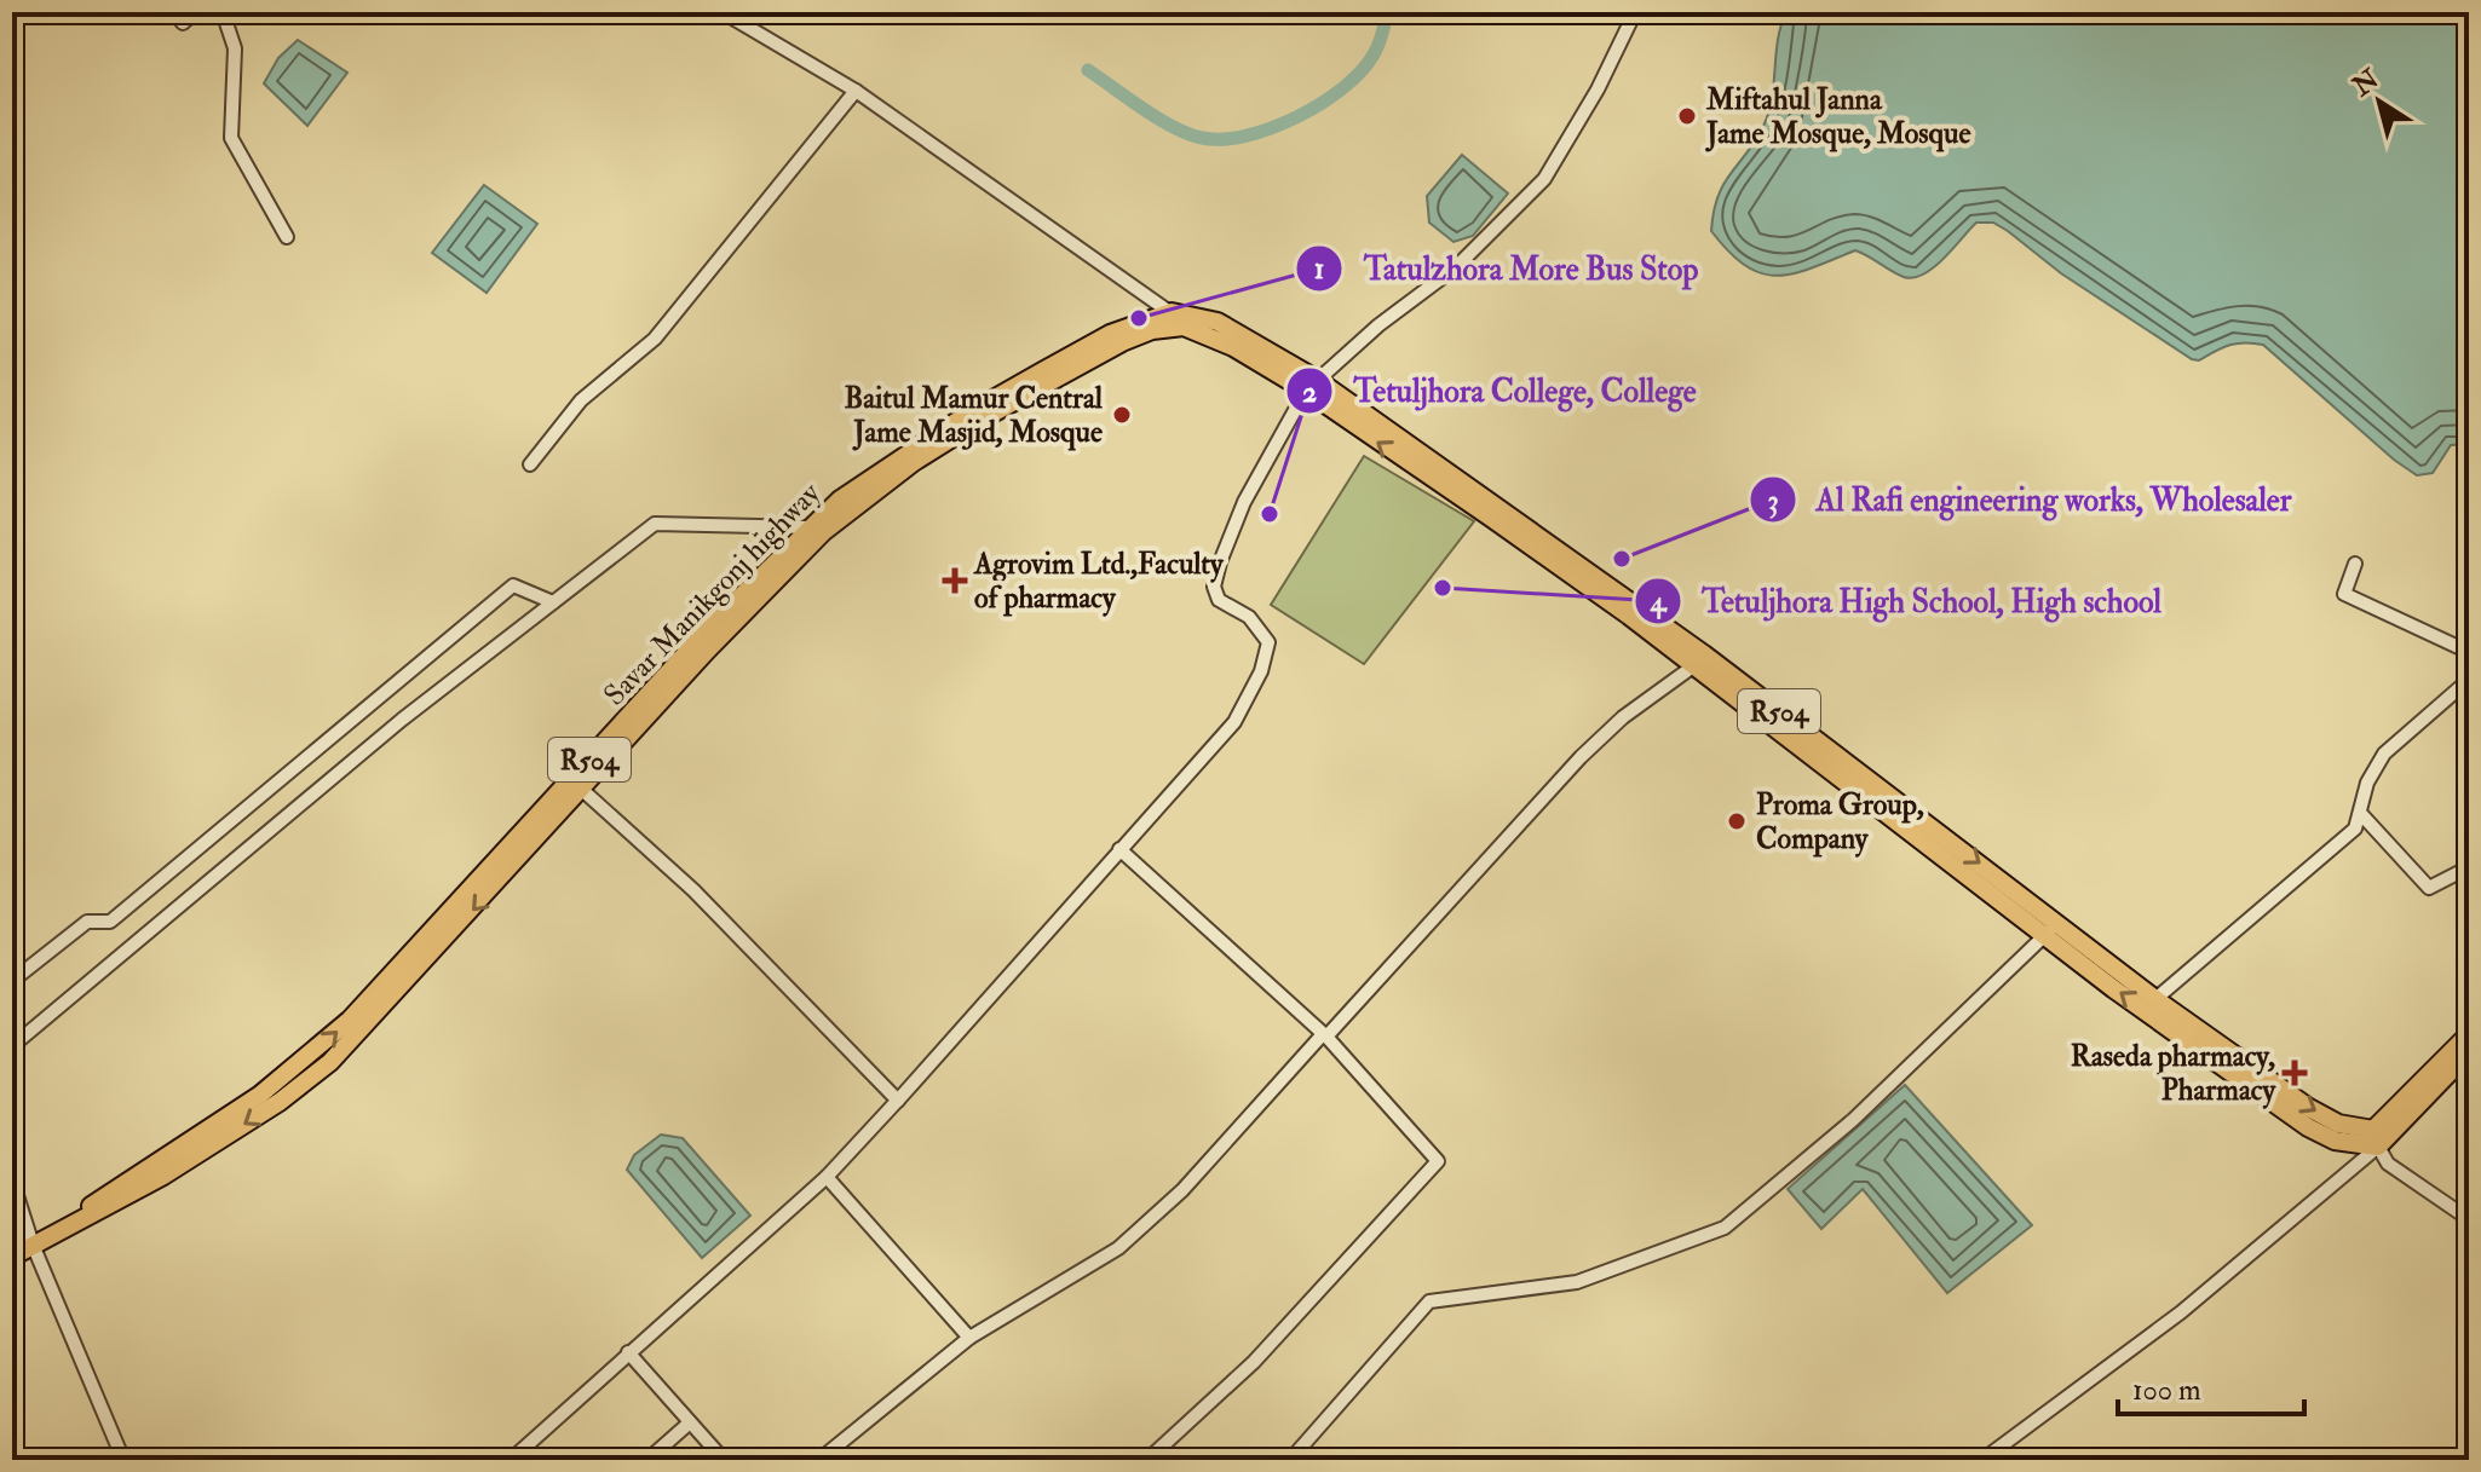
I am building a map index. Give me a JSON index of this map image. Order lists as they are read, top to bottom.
{
  "streets": {
    "main road": ["Savar Manikgonj highway", "R504"]
  },
  "crossings": [
    ["Savar Manikgonj highway", "R504"]
  ],
  "places": {
    "other": [
      "Miftahul Janna Jame Mosque, Mosque",
      "Tatulzhora More Bus Stop",
      "Baitul Mamur Central Jame Masjid, Mosque",
      "Tetuljhora College, College",
      "Al Rafi engineering works, Wholesaler",
      "Tetuljhora High School, High school",
      "Proma Group, Company"
    ],
    "health": ["Agrovim Ltd.,Faculty of pharmacy", "Raseda pharmacy, Pharmacy"]
  },
  "scale_bar": "100 m",
  "north": "top left"
}
